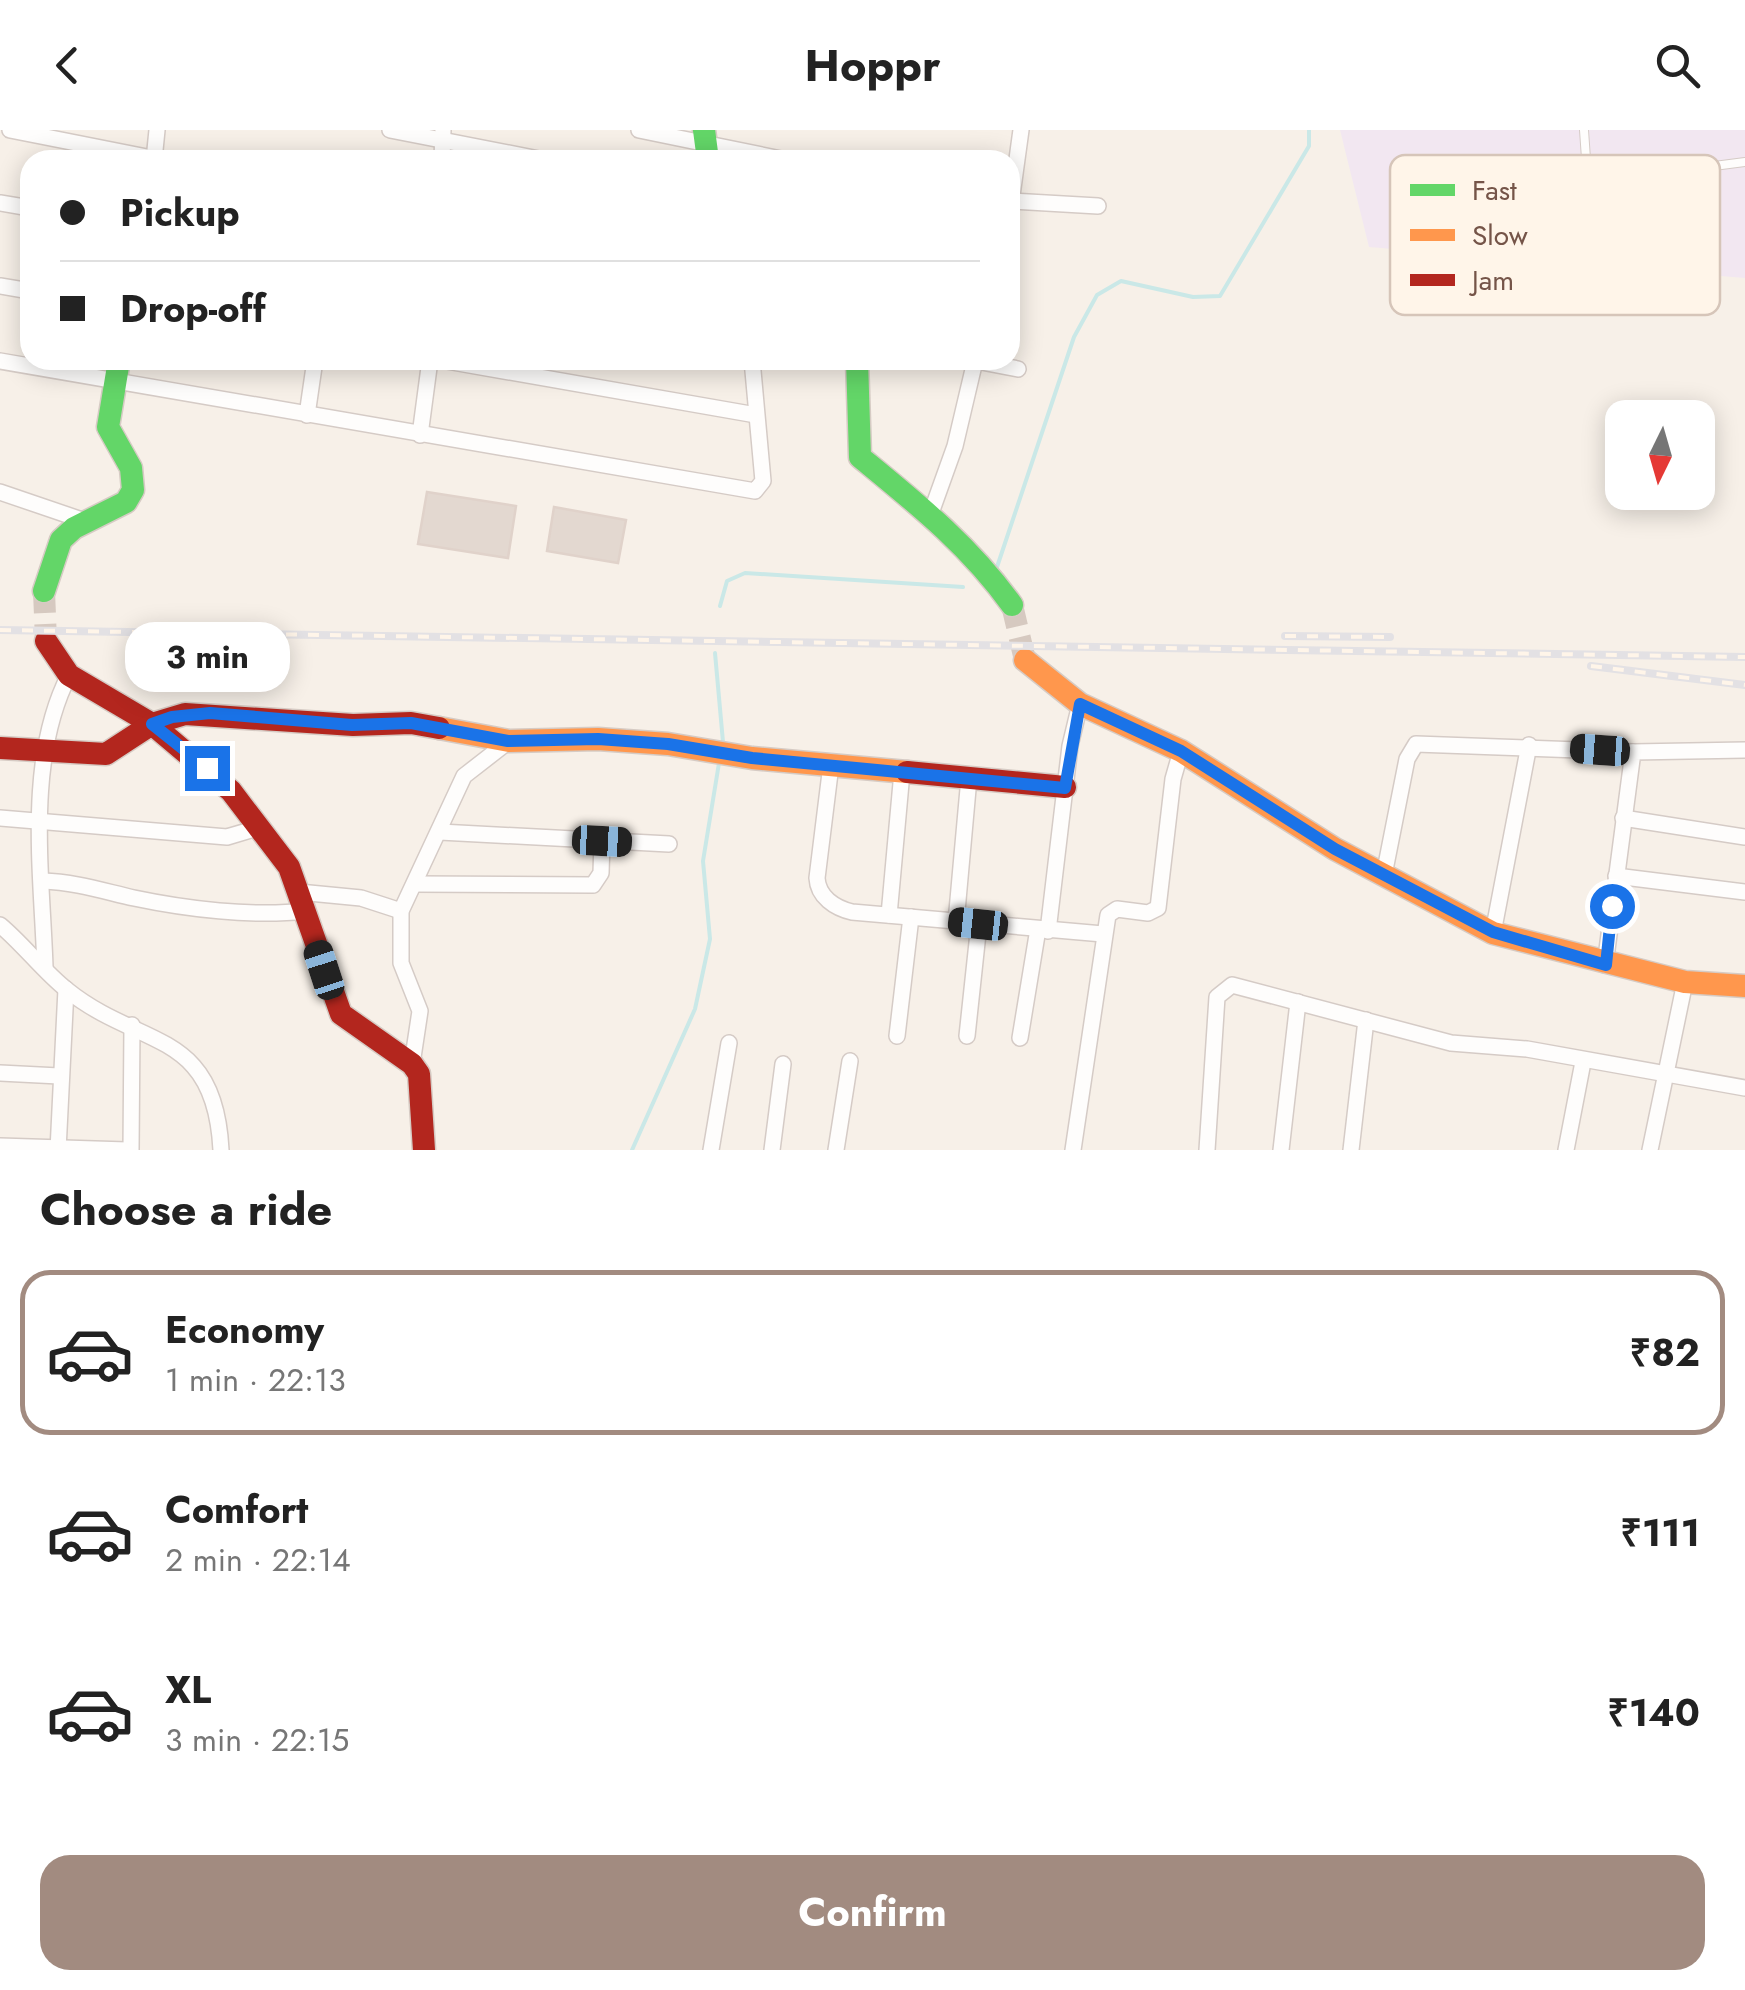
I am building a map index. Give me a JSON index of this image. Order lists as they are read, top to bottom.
{
  "legend": ["Fast", "Slow", "Jam"],
  "north": "bottom",
  "page": {
    "header": "Hoppr",
    "banner": ["Pickup", "Drop-off"],
    "bubble": "3 min",
    "heading": "Choose a ride",
    "list": [
      {
        "name": "Economy",
        "note": "1 min · 22:13",
        "value": "₹82"
      },
      {
        "name": "Comfort",
        "note": "2 min · 22:14",
        "value": "₹111"
      },
      {
        "name": "XL",
        "note": "3 min · 22:15",
        "value": "₹140"
      }
    ],
    "buttons": "Confirm"
  }
}
